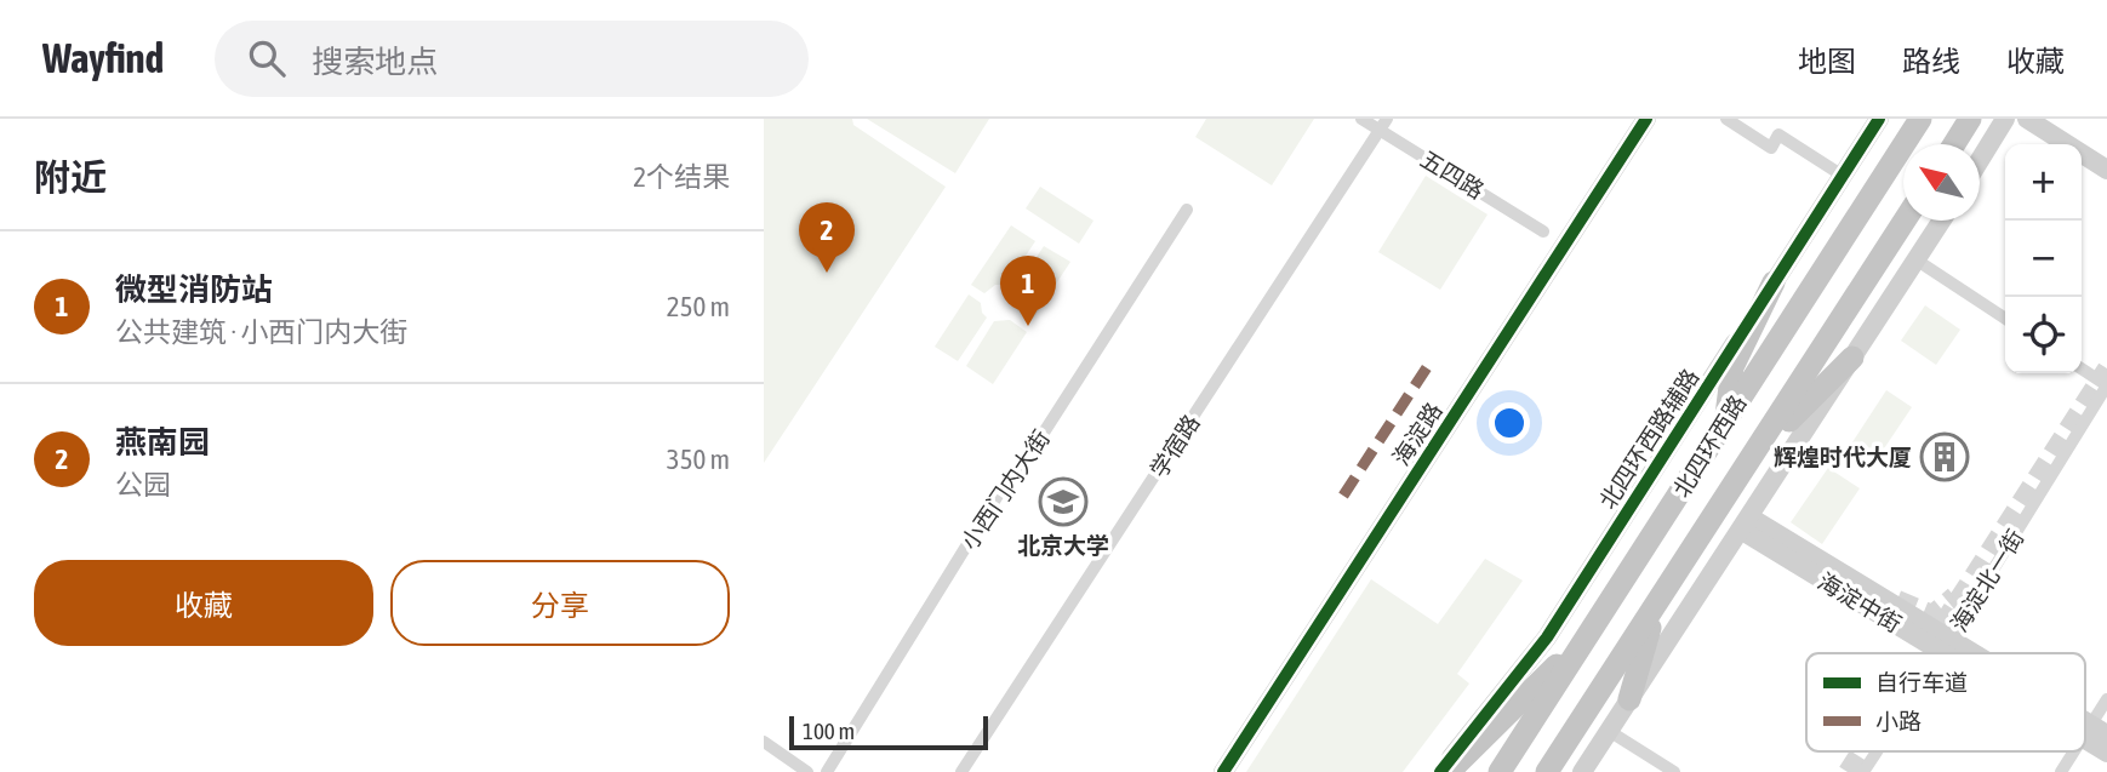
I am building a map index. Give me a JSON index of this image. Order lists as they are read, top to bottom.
{
  "streets": {
    "highway": ["北四环西路"],
    "street": [
      "五四路",
      "海淀路",
      "北四环西路辅路",
      "学宿路",
      "小西门内大街",
      "海淀北一街",
      "海淀中街"
    ]
  },
  "crossings": [
    ["五四路", "学宿路"],
    ["海淀北一街", "海淀中街"]
  ],
  "places": {
    "building": ["辉煌时代大厦"],
    "school or university": ["北京大学"]
  },
  "legend": ["自行车道", "小路"],
  "scale_bar": "100 m",
  "north": "top left",
  "page": {
    "header": "Wayfind",
    "search": "搜索地点",
    "nav": ["地图", "路线", "收藏"],
    "heading": ["附近", "2个结果"],
    "map_buttons": ["+", "−"],
    "pins": ["2", "1"],
    "list": [
      {
        "mark": "1",
        "name": "微型消防站",
        "note": "公共建筑 · 小西门内大街",
        "value": "250 m"
      },
      {
        "mark": "2",
        "name": "燕南园",
        "note": "公园",
        "value": "350 m"
      }
    ],
    "buttons": ["收藏", "分享"],
    "scale": "100 m"
  }
}
